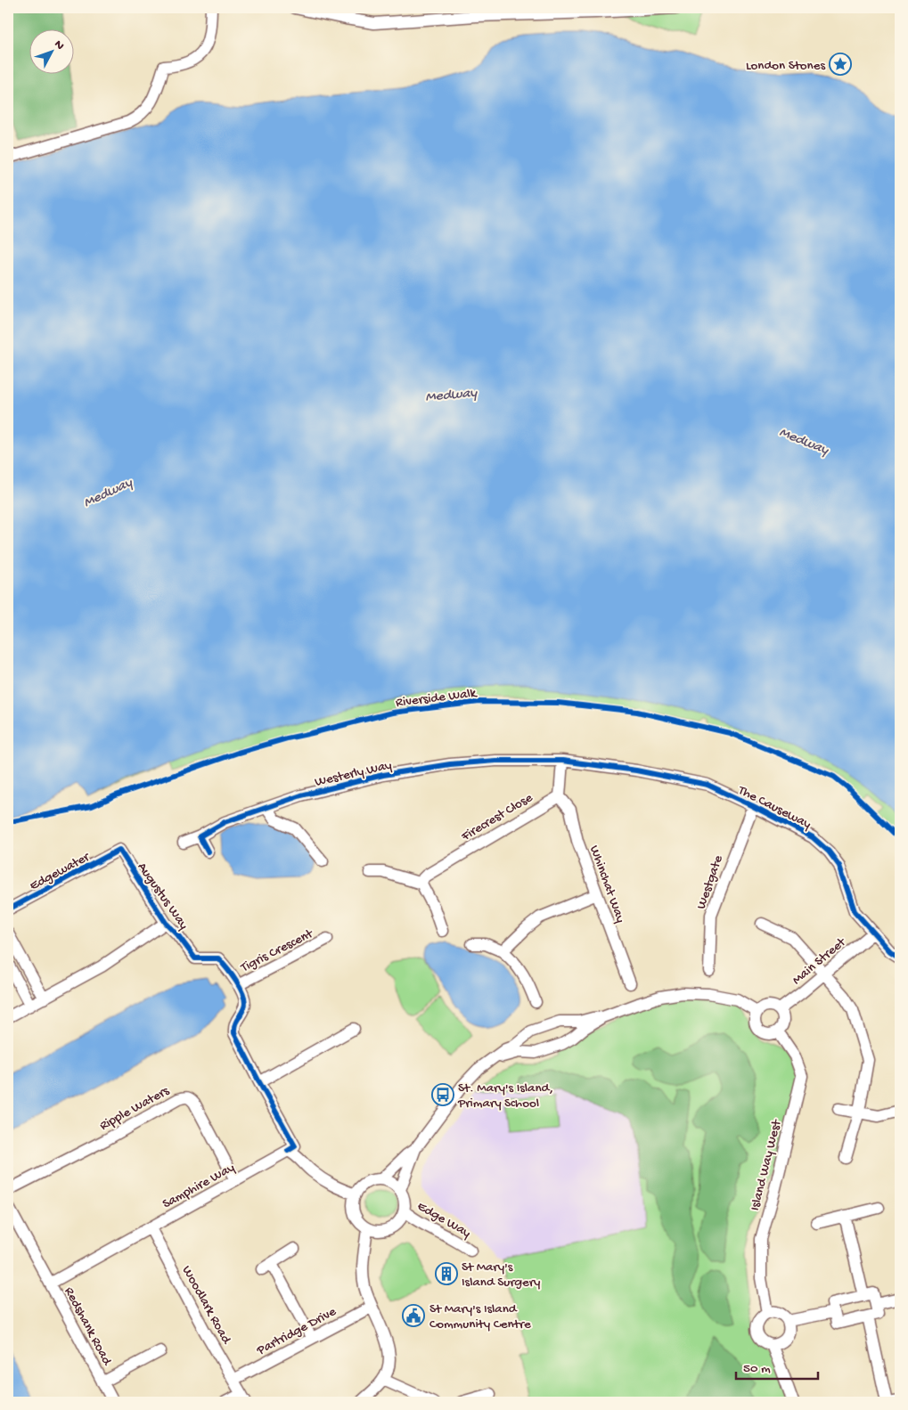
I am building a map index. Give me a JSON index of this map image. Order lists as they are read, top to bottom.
{
  "streets": {
    "street": [
      "Westerly Way",
      "The Causeway",
      "Firecrest Close",
      "Edgewater",
      "Westgate",
      "Whinchat Way",
      "Augustus Way",
      "Tigris Crescent",
      "Main Street",
      "Ripple Waters",
      "Island Way West",
      "Samphire Way",
      "Edge Way",
      "Woodlark Road",
      "Redshank Road",
      "Partridge Drive"
    ],
    "cycle path": ["Riverside Walk"]
  },
  "crossings": [
    ["Westerly Way", "The Causeway"],
    ["The Causeway", "Westgate"],
    ["The Causeway", "Main Street"],
    ["Firecrest Close", "Whinchat Way"],
    ["Edgewater", "Augustus Way"],
    ["Augustus Way", "Tigris Crescent"],
    ["Augustus Way", "Samphire Way"],
    ["Main Street", "Island Way West"],
    ["Ripple Waters", "Samphire Way"],
    ["Samphire Way", "Woodlark Road"],
    ["Samphire Way", "Redshank Road"],
    ["Woodlark Road", "Partridge Drive"]
  ],
  "water": ["Medway"],
  "places": {
    "place": ["London Stones"],
    "bus stop": ["St. Mary's Island, Primary School"],
    "building": ["St Mary's Island Surgery"],
    "public building": ["St Mary's Island Community Centre"]
  },
  "scale_bar": "50 m",
  "north": "top right"
}
